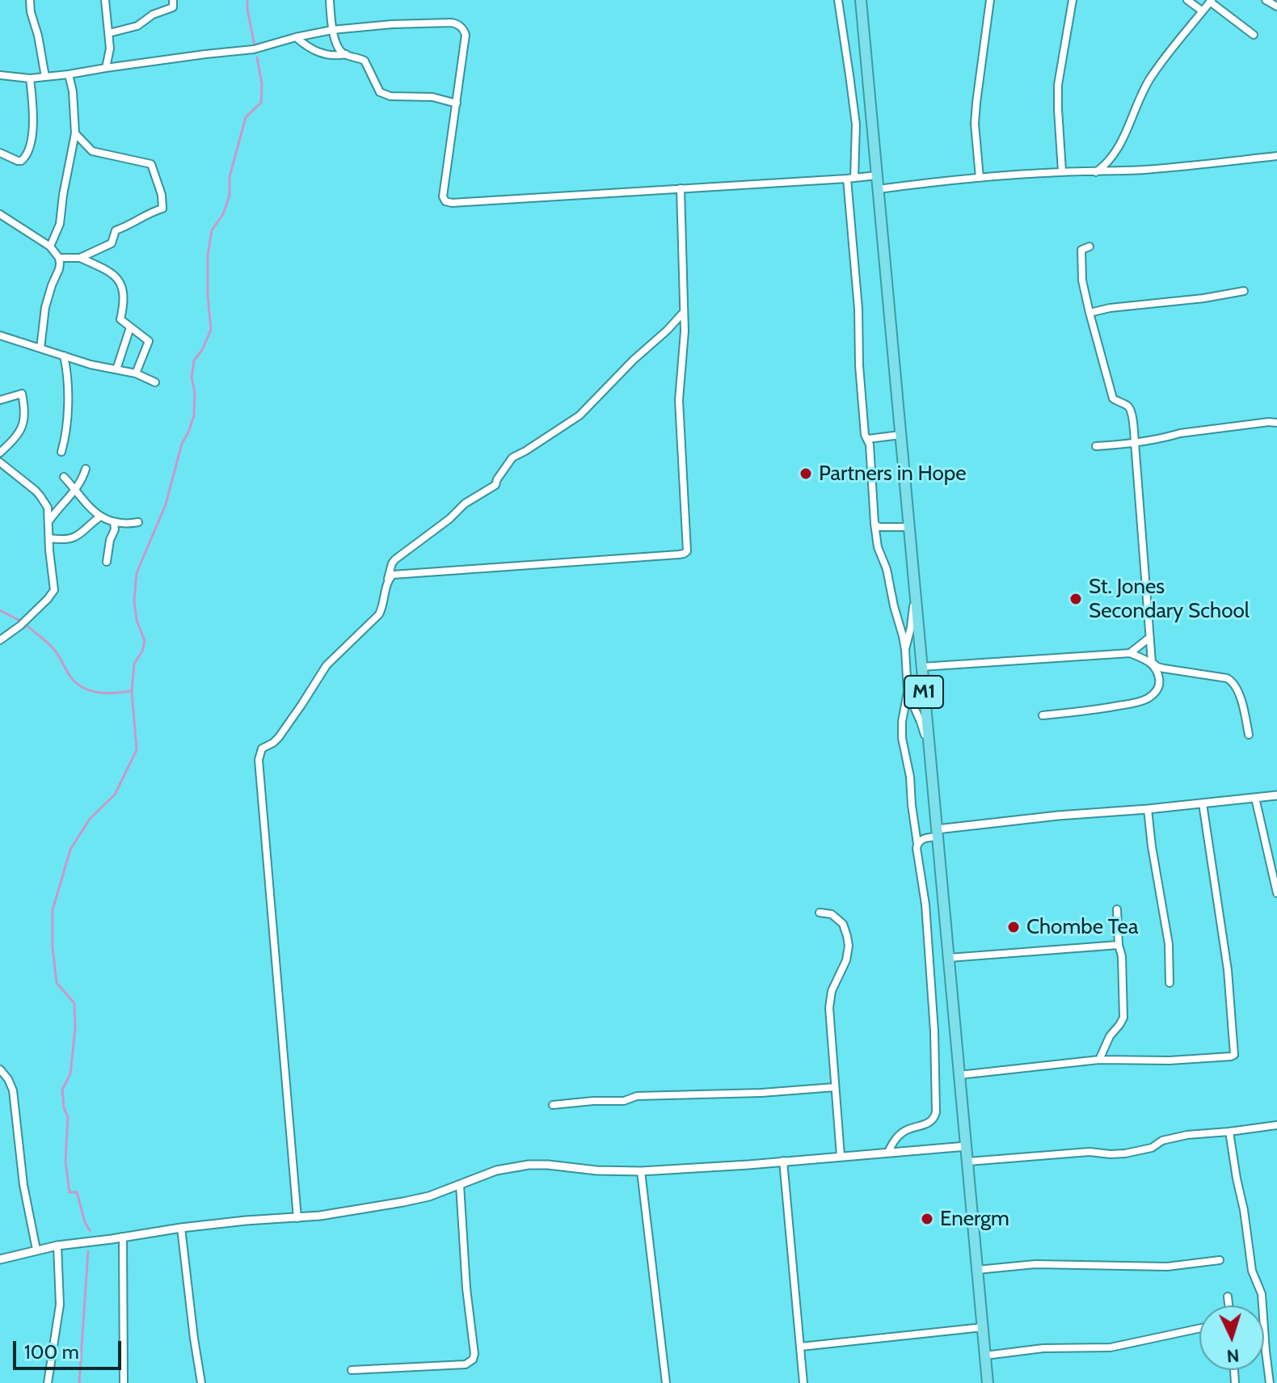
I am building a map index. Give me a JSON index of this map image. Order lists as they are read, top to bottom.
{
  "streets": {
    "highway": ["M1"]
  },
  "places": [
    "Partners in Hope",
    "St. Jones Secondary School",
    "Chombe Tea",
    "Energm"
  ],
  "scale_bar": "100 m",
  "north": "bottom"
}
